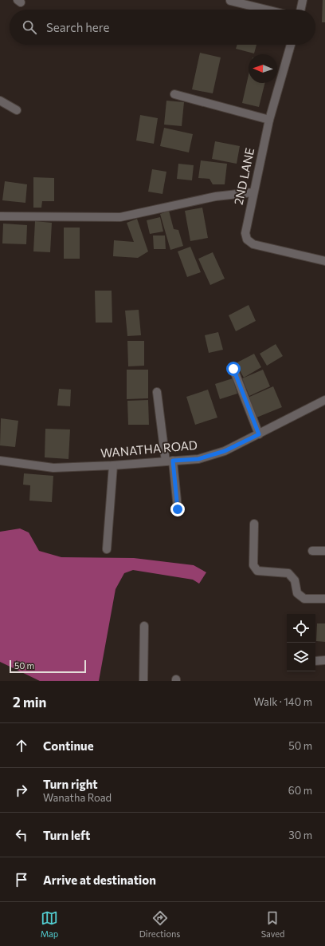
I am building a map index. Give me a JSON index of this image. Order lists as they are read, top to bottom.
{
  "streets": {
    "street": ["2ND LANE", "WANATHA ROAD"]
  },
  "scale_bar": "50 m",
  "north": "left",
  "page": {
    "search": "Search here",
    "scale": "50 m",
    "heading": ["2 min", "Walk · 140 m"],
    "list": [
      ["Continue", "50 m"],
      ["Turn right", "Wanatha Road", "60 m"],
      ["Turn left", "30 m"],
      "Arrive at destination"
    ],
    "nav": ["Map", "Directions", "Saved"]
  }
}
